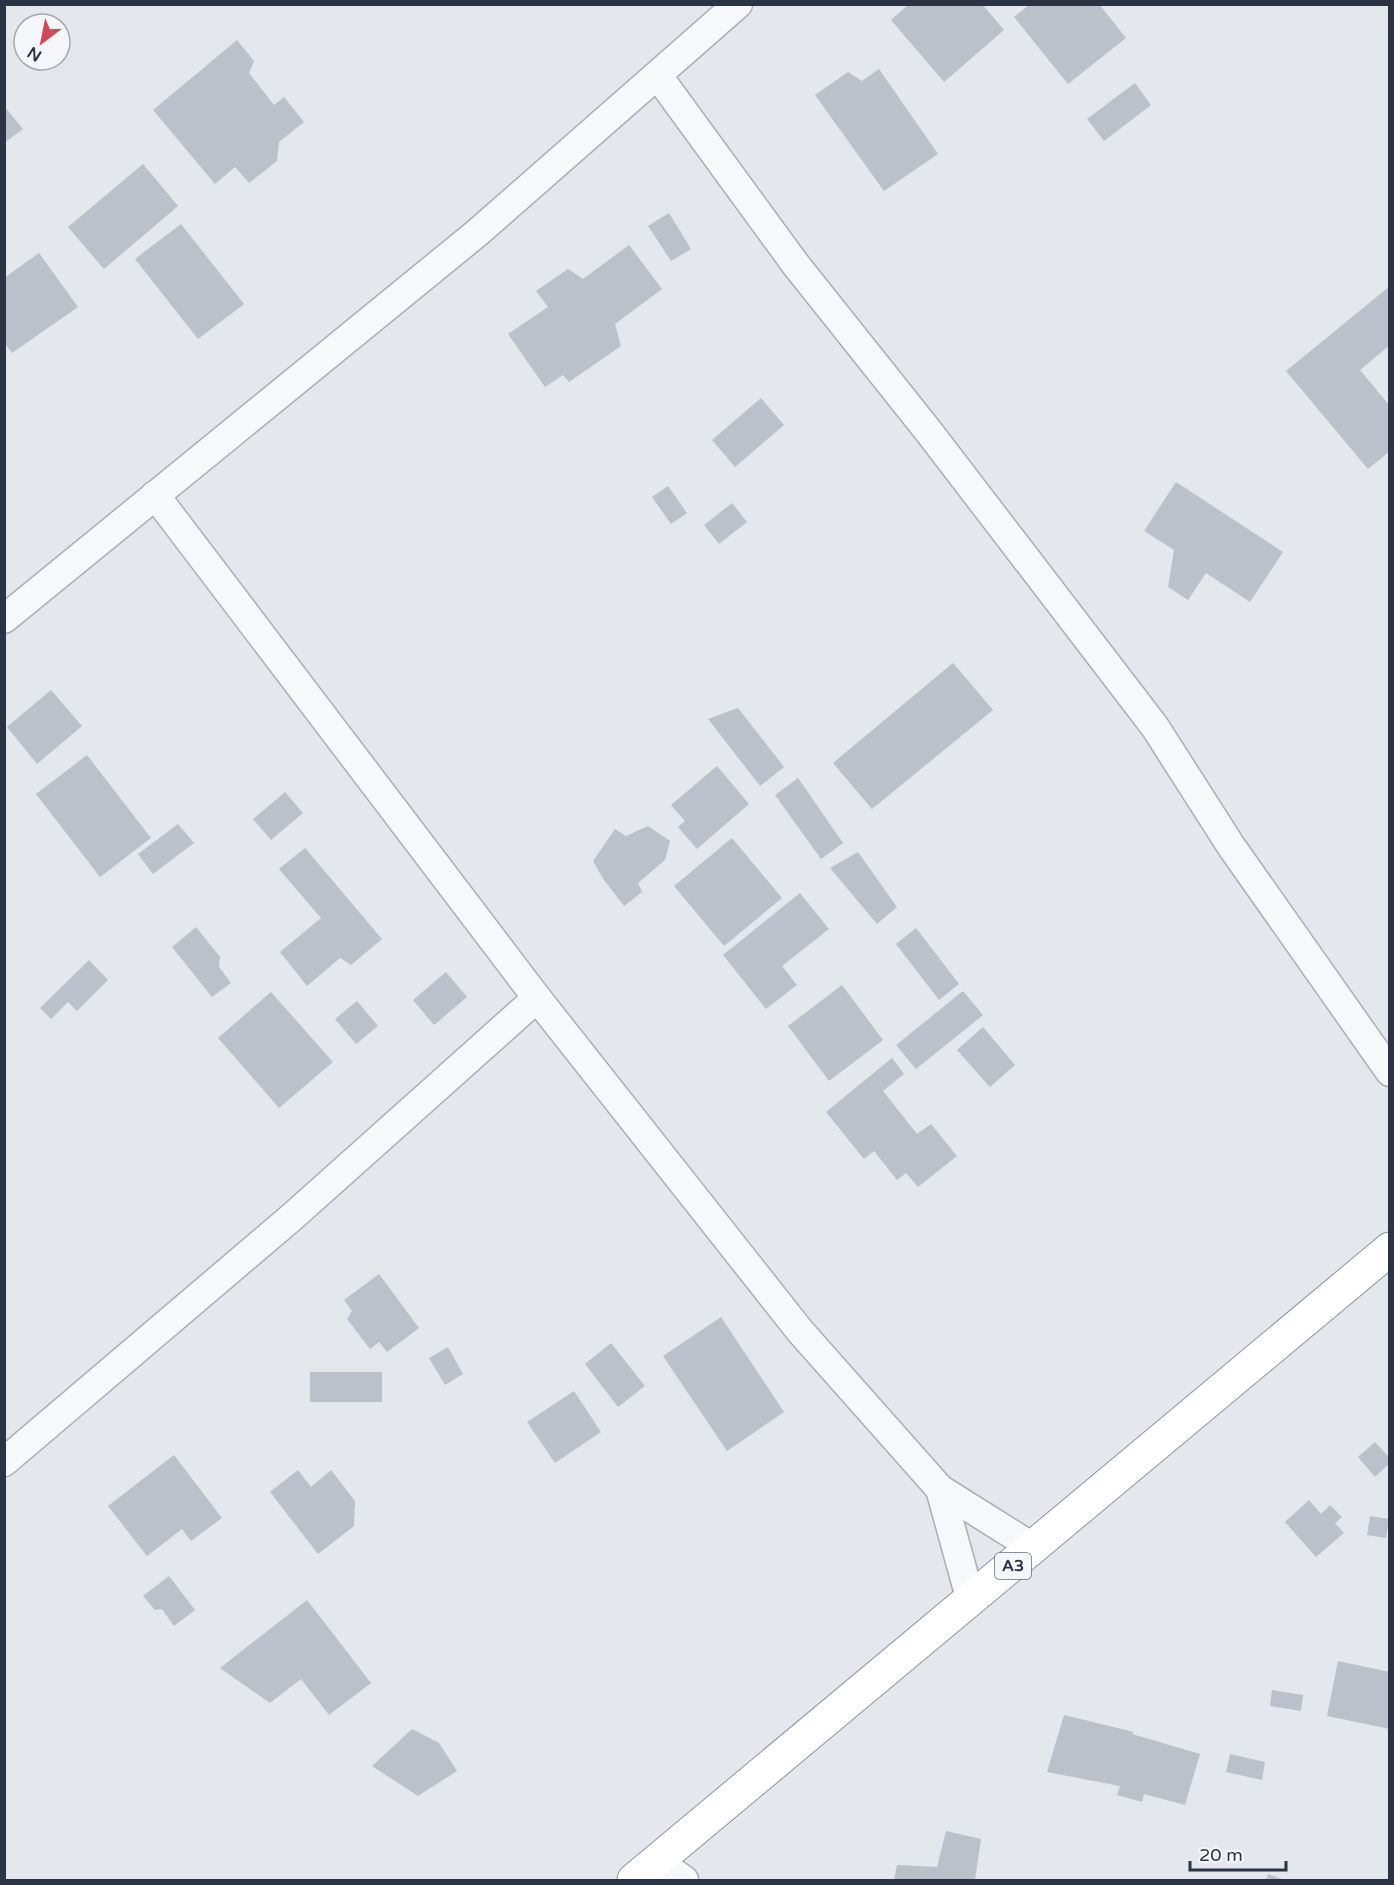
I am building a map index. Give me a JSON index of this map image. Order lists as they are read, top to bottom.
{
  "streets": {
    "highway": ["A3"]
  },
  "scale_bar": "20 m",
  "north": "bottom left"
}
